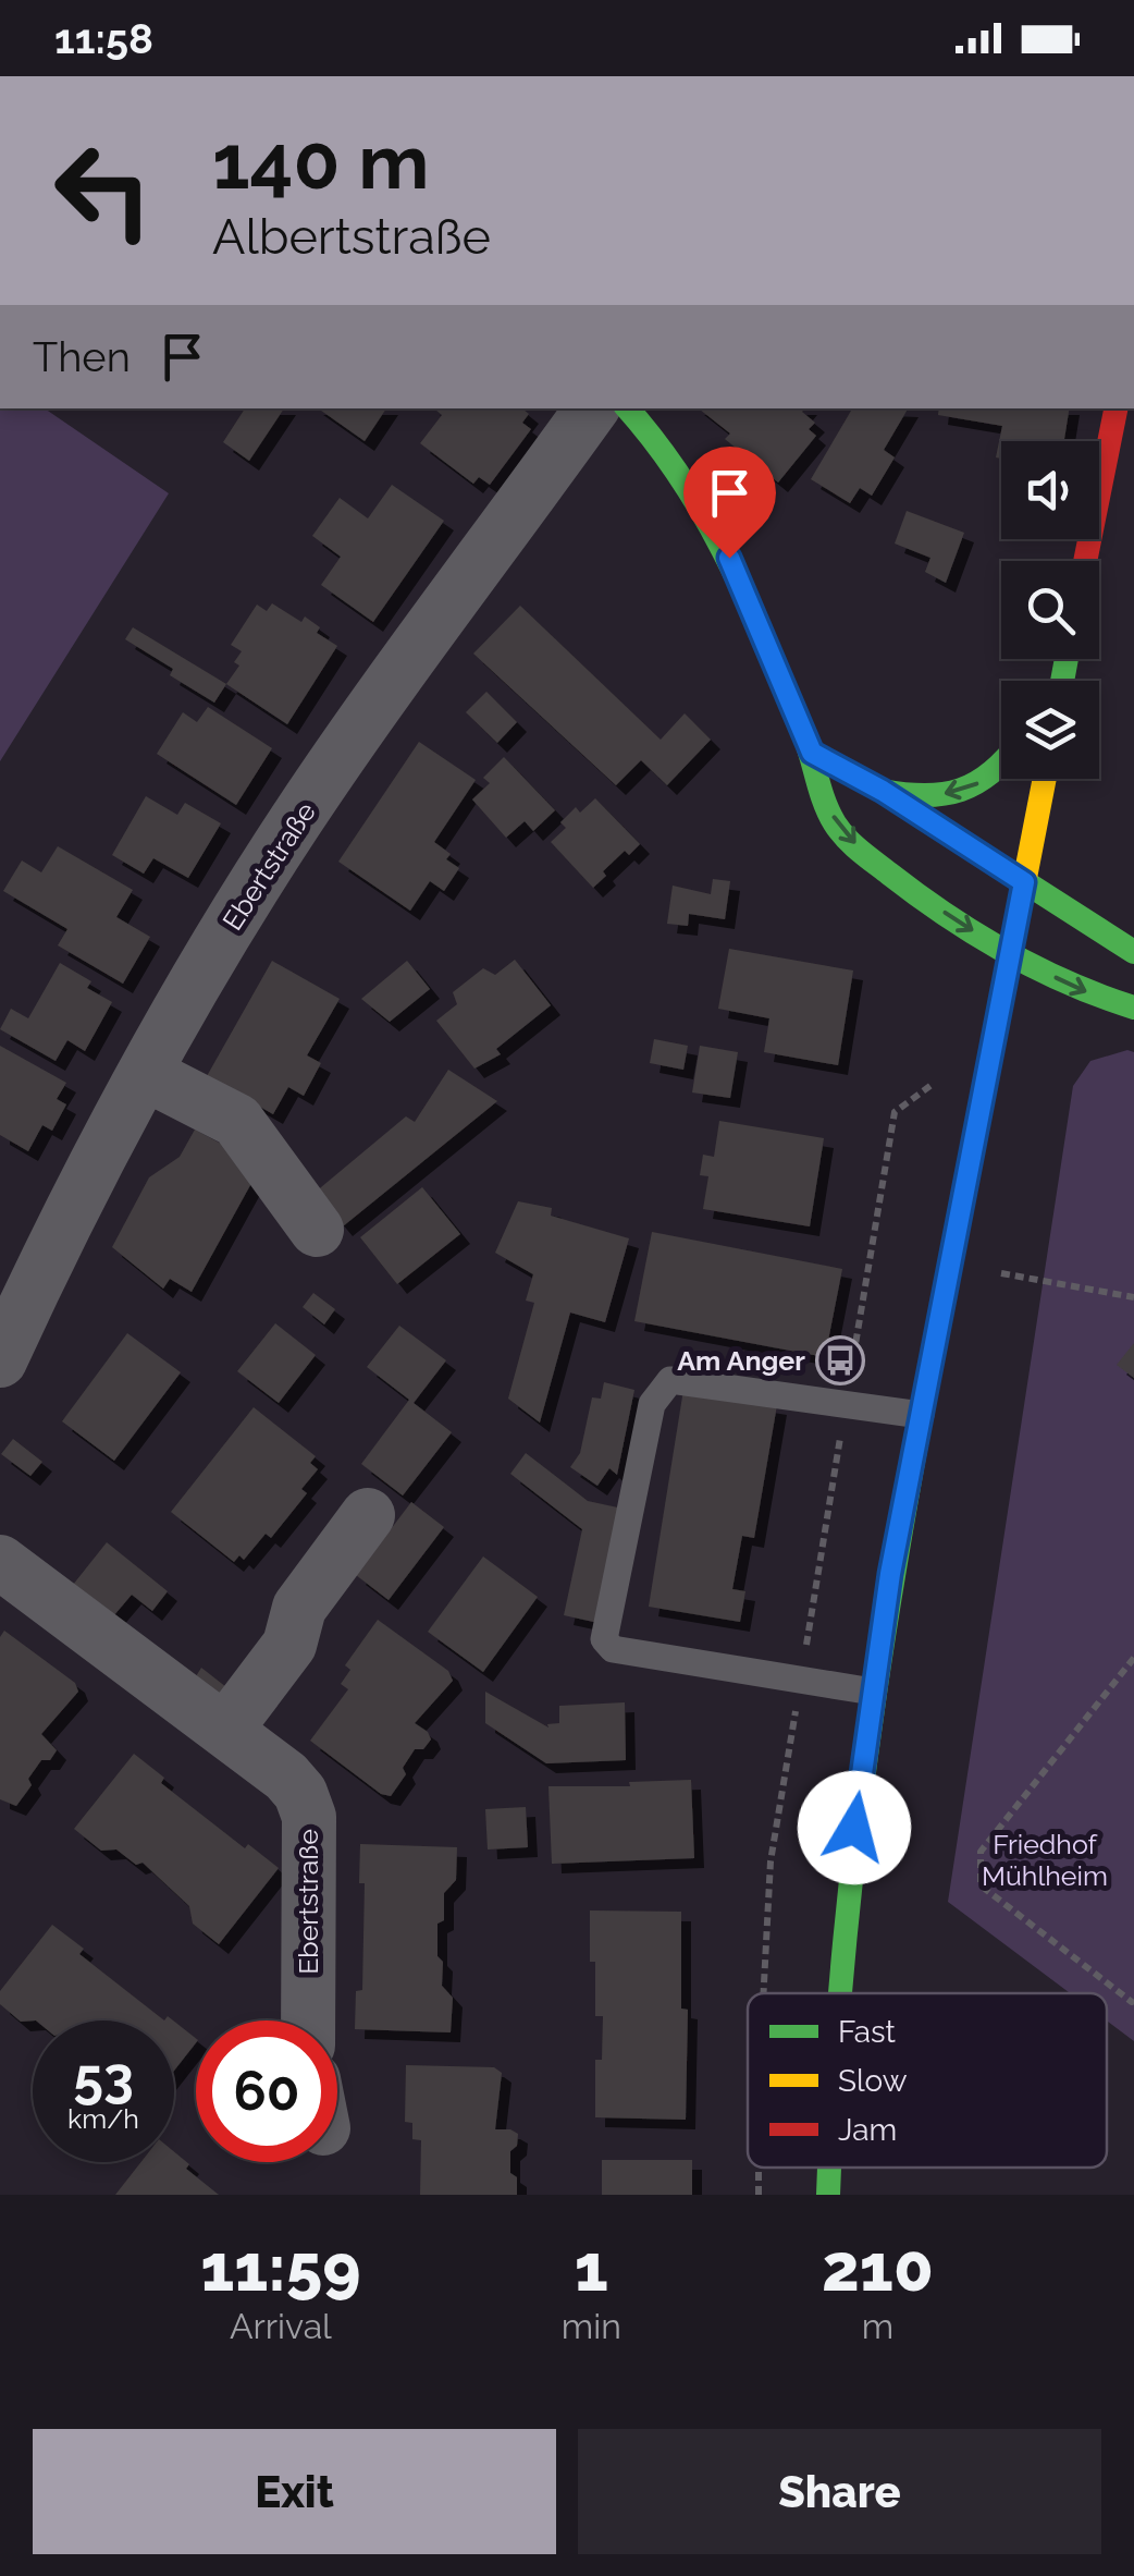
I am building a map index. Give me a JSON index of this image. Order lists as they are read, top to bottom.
{
  "streets": {
    "street": ["Ebertstraße"]
  },
  "parks": ["Friedhof Mühlheim"],
  "places": {
    "bus stop": ["Am Anger"]
  },
  "legend": ["Fast", "Slow", "Jam"],
  "page": {
    "status": "11:58",
    "turn": ["140 m", "Albertstraße"],
    "then": "Then",
    "speed": "53 km/h",
    "limit": "60",
    "eta": [
      "11:59",
      "Arrival",
      "1",
      "min",
      "210",
      "m"
    ],
    "buttons": ["Exit", "Share"]
  }
}
